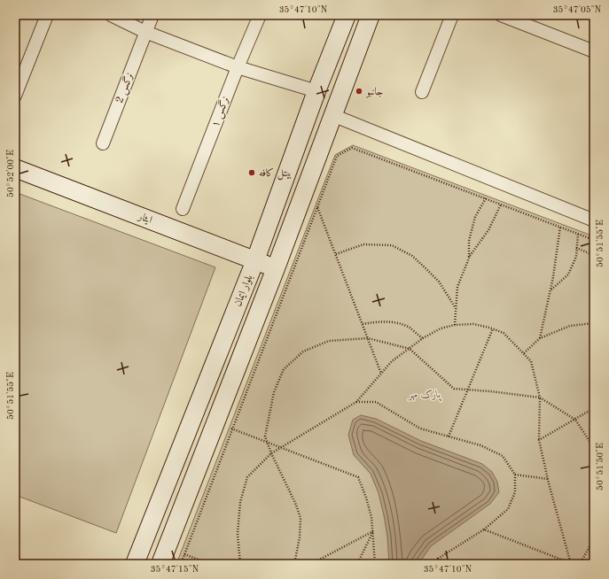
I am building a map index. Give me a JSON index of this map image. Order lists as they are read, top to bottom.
{
  "streets": {
    "street": [
      "نرگس 2",
      "نرگس ۱",
      "ایثار",
      "بلوار ایمان"
    ]
  },
  "crossings": [
    ["ایثار", "بلوار ایمان"]
  ],
  "parks": ["پارک مهر"],
  "places": ["جانبو", "بیتل کافه"],
  "coordinates": [
    "35°47'10\"N",
    "35°47'05\"N",
    "50°52'00\"E",
    "50°51'55\"E",
    "50°51'50\"E",
    "35°47'15\"N"
  ]
}
